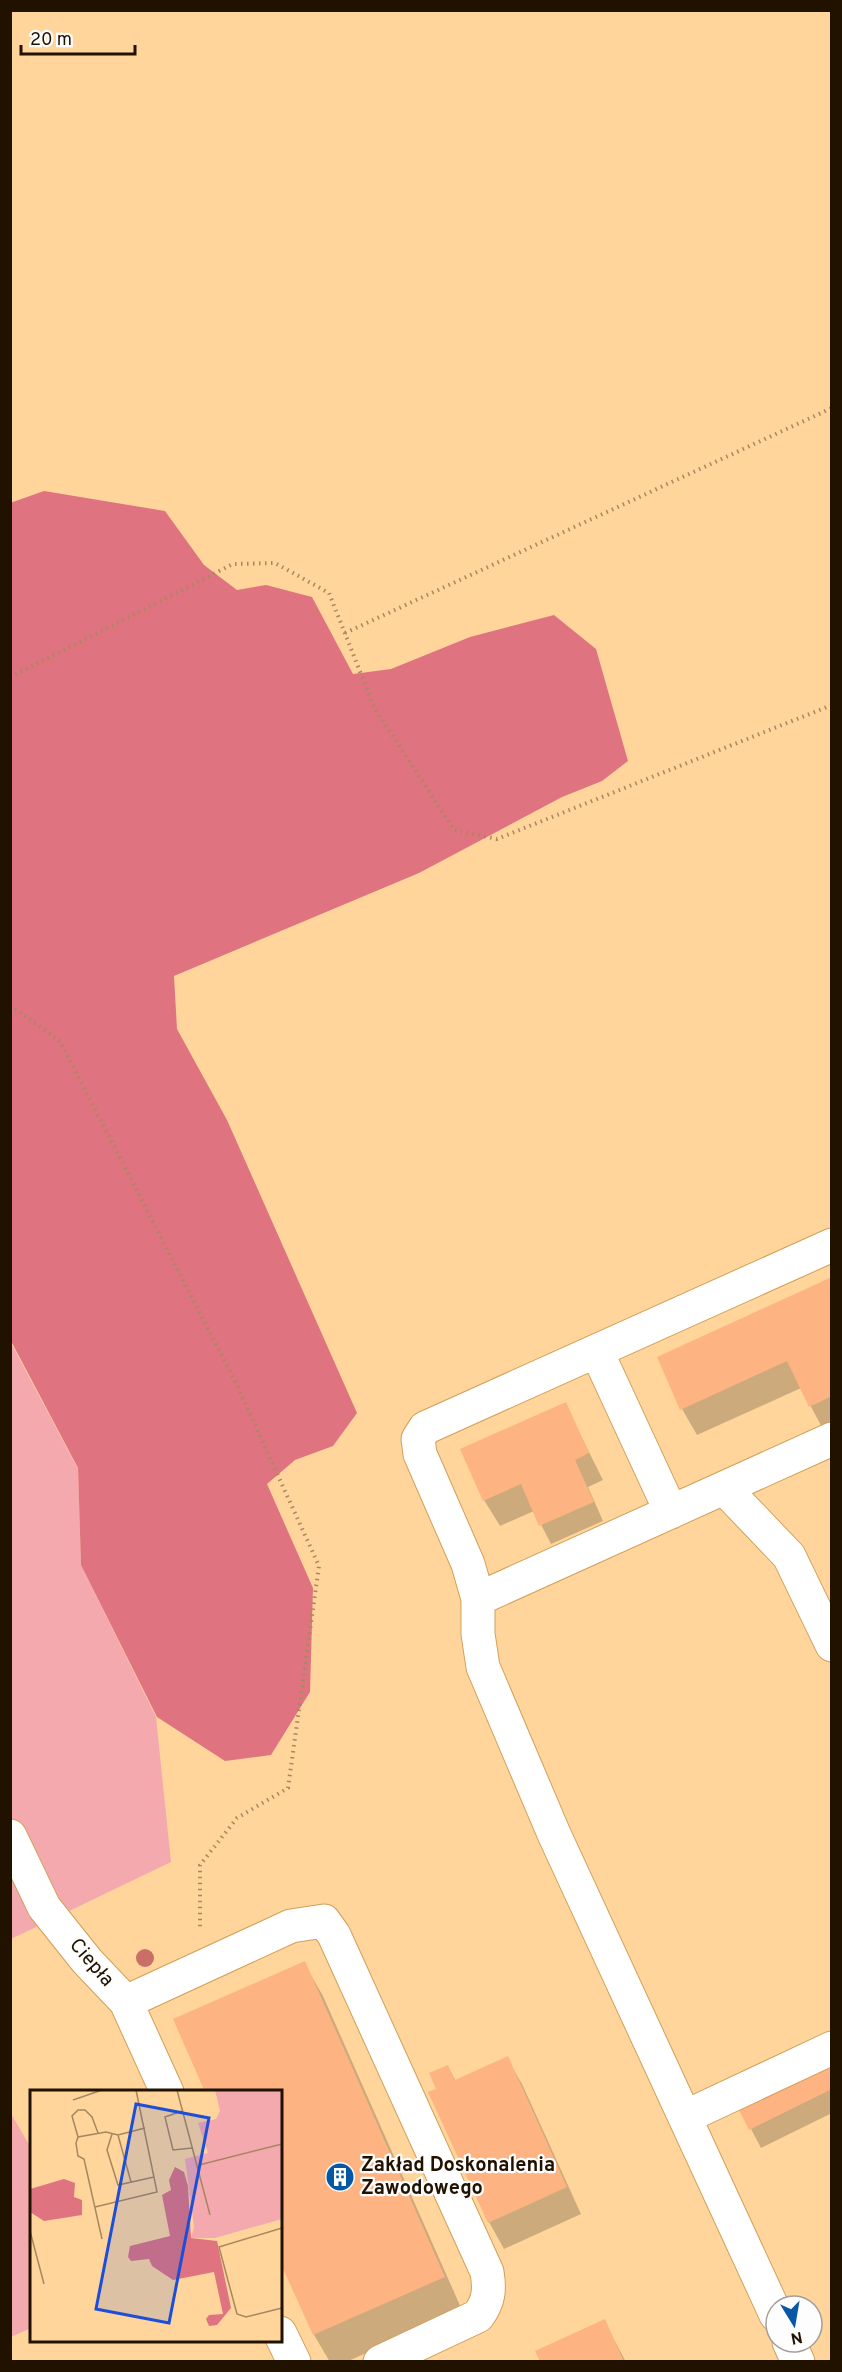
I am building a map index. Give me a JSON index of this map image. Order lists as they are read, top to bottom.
{
  "streets": {
    "street": ["Ciepła"]
  },
  "places": {
    "building": ["Zakład Doskonalenia Zawodowego"]
  },
  "scale_bar": "20 m",
  "north": "bottom"
}
